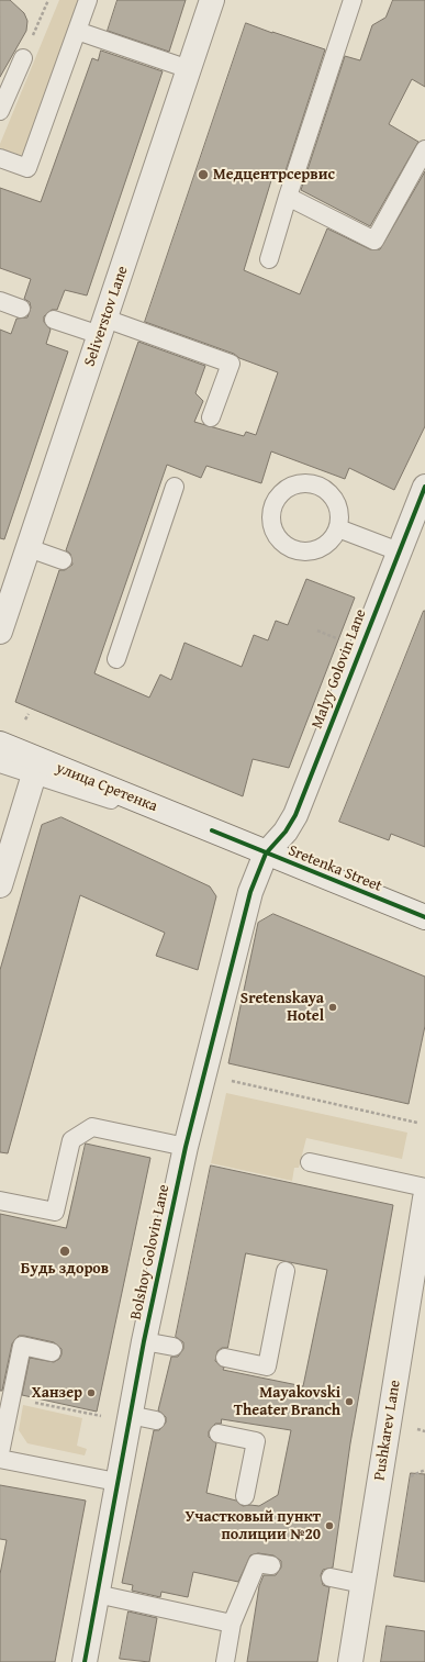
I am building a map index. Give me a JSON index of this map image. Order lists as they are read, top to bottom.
{
  "streets": {
    "street": [
      "Seliverstov Lane",
      "Malyy Golovin Lane",
      "улица Сретенка",
      "Sretenka Street",
      "Bolshoy Golovin Lane",
      "Pushkarev Lane"
    ]
  },
  "crossings": [
    ["Malyy Golovin Lane", "Sretenka Street"],
    ["Malyy Golovin Lane", "Bolshoy Golovin Lane"],
    ["улица Сретенка", "Sretenka Street"],
    ["Sretenka Street", "Bolshoy Golovin Lane"]
  ],
  "places": [
    "Медцентрсервис",
    "Sretenskaya Hotel",
    "Будь здоров",
    "Ханзер",
    "Mayakovski Theater Branch",
    "Участковый пункт полиции №20"
  ]
}
